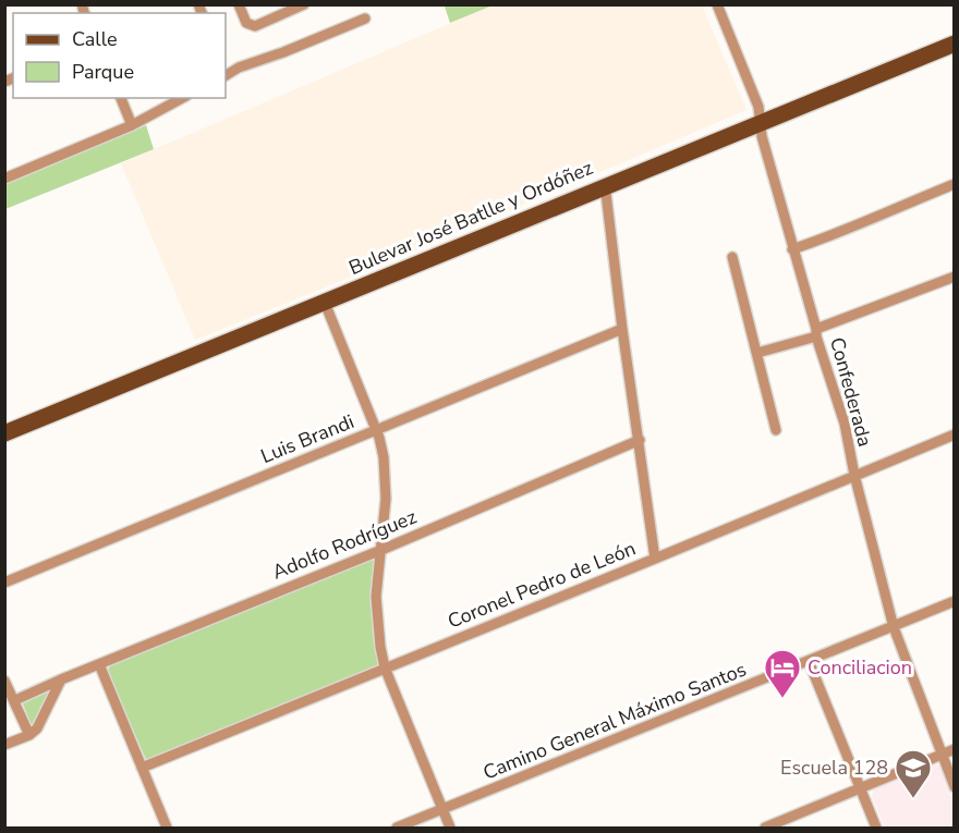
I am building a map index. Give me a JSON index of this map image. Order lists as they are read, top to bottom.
{
  "streets": {
    "main road": ["Bulevar José Batlle y Ordóñez"],
    "street": [
      "Confederada",
      "Luis Brandi",
      "Adolfo Rodríguez",
      "Coronel Pedro de León",
      "Camino General Máximo Santos"
    ]
  },
  "crossings": [
    ["Bulevar José Batlle y Ordóñez", "Confederada"],
    ["Confederada", "Coronel Pedro de León"],
    ["Confederada", "Camino General Máximo Santos"]
  ],
  "places": {
    "hotel": ["Conciliacion"],
    "school or university": ["Escuela 128"]
  },
  "legend": ["Calle", "Parque"]
}
